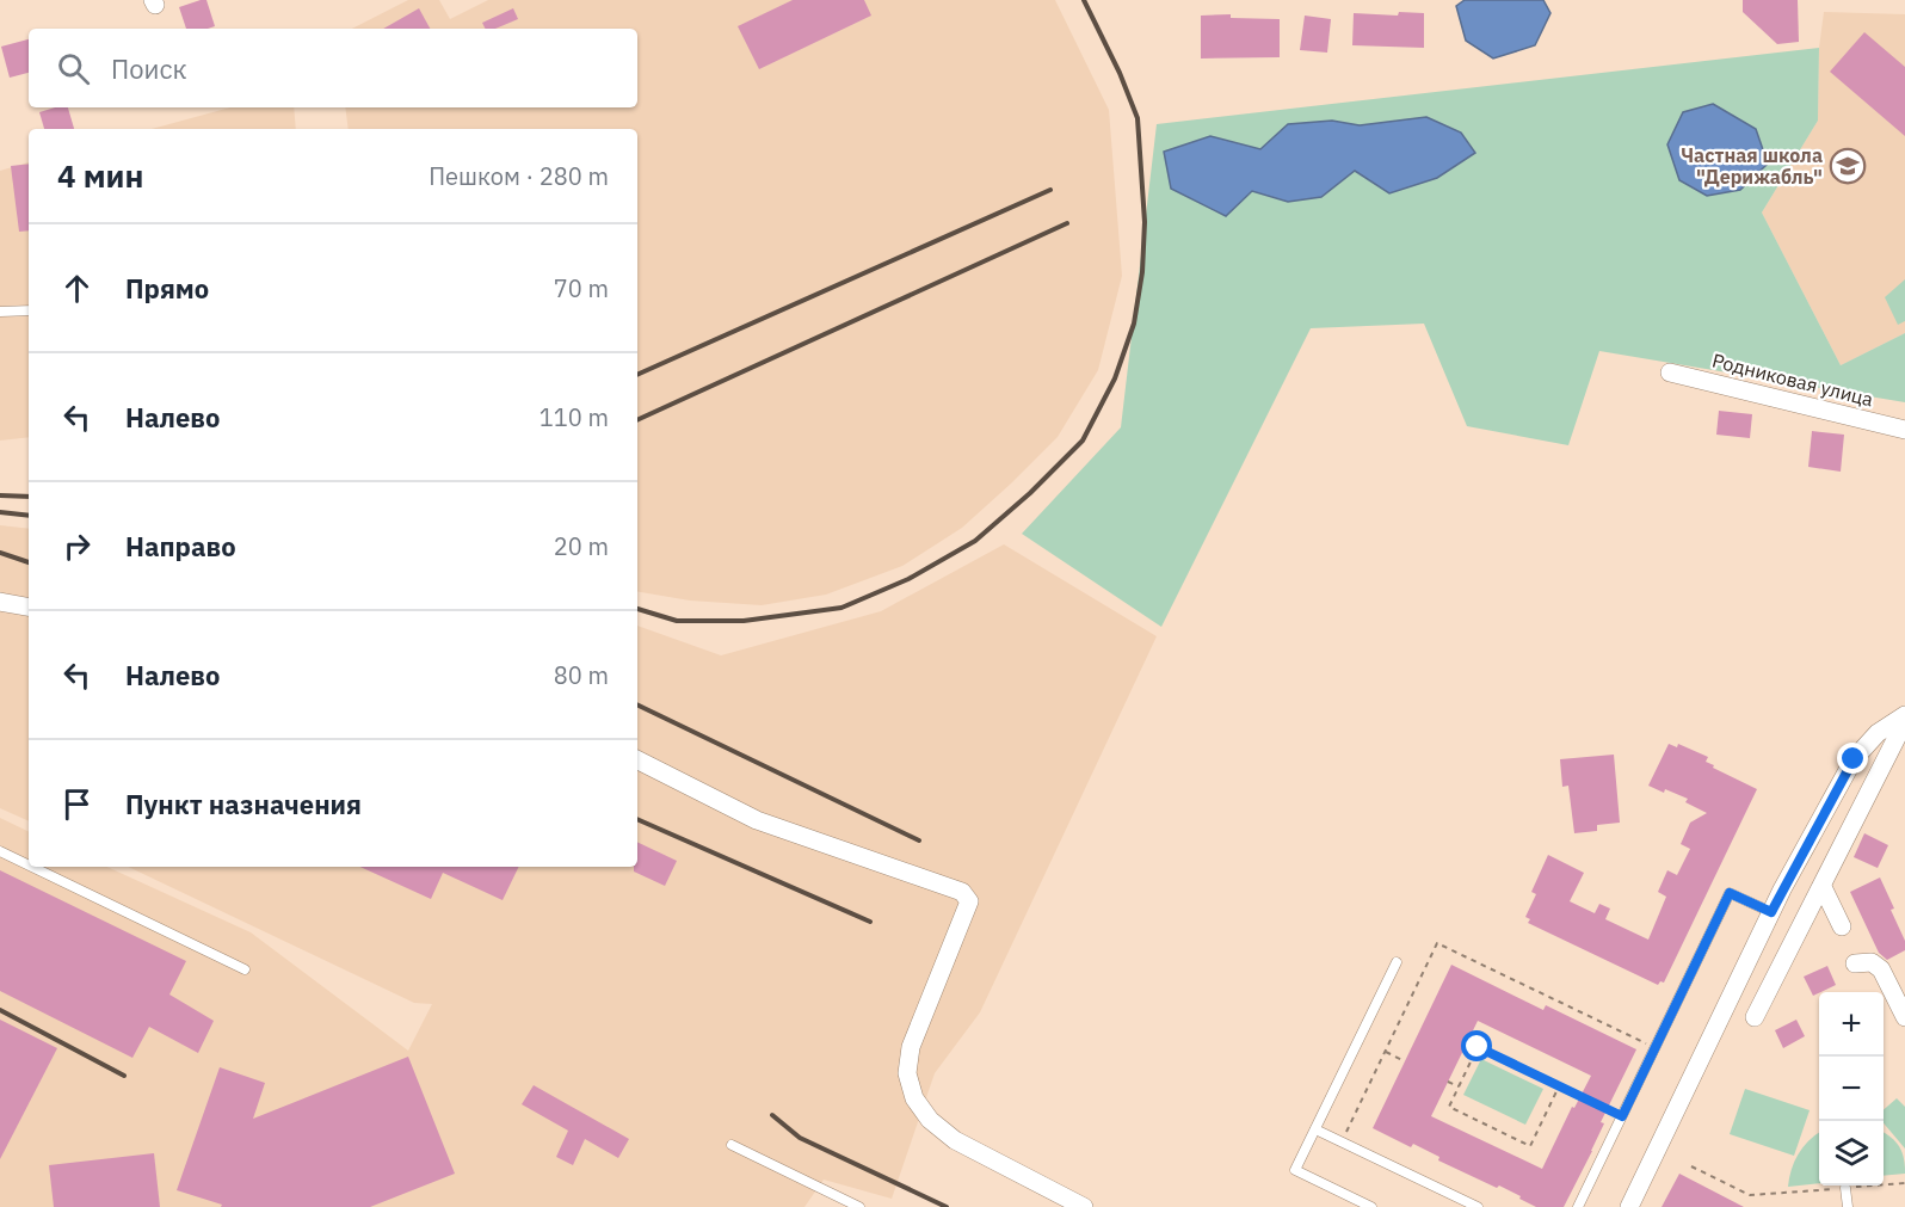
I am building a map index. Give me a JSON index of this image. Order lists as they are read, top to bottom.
{
  "streets": {
    "street": ["Родниковая улица"]
  },
  "places": {
    "school or university": ["Частная школа \"Дерижабль\""]
  },
  "page": {
    "search": "Поиск",
    "heading": ["4 мин", "Пешком · 280 m"],
    "list": [
      ["Прямо", "70 m"],
      ["Налево", "110 m"],
      ["Направо", "20 m"],
      ["Налево", "80 m"],
      "Пункт назначения"
    ],
    "map_buttons": ["+", "−"]
  }
}
